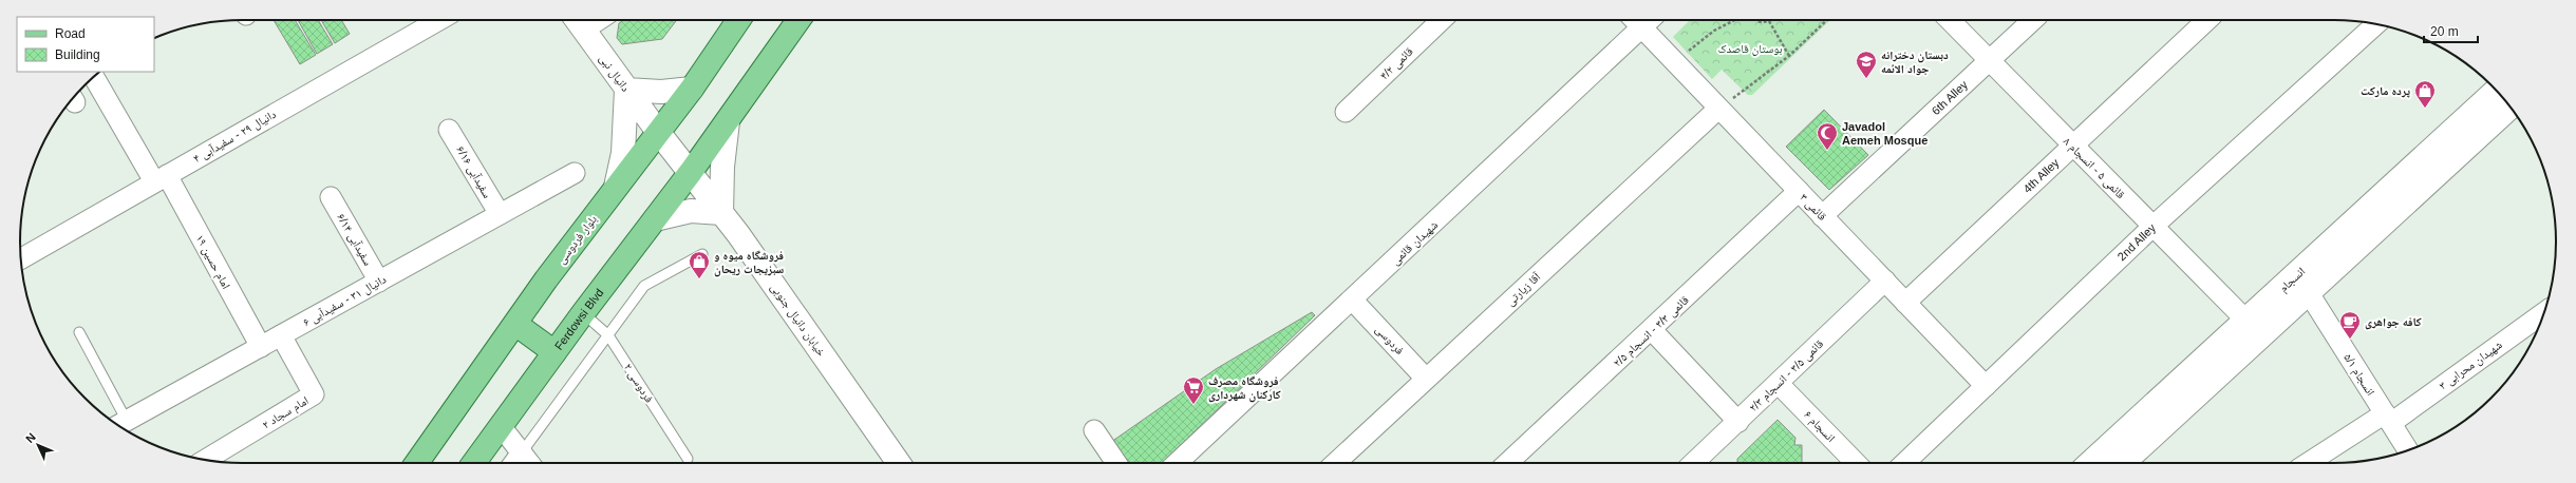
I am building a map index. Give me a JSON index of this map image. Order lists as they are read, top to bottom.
{
  "streets": {
    "main road": [
      "دانیال نبی",
      "بلوار فردوسی",
      "انسجام",
      "Ferdowsi Blvd",
      "خیابان دانیال جنوبی"
    ],
    "street": [
      "قائمی ۴/۲",
      "6th Alley",
      "دانیال ۲۹ - سفیدآبی ۴",
      "قائمی ۵ - انسجام ۸",
      "سفیدآبی ۶/۱۶",
      "4th Alley",
      "قائمی ۳",
      "سفیدآبی ۶/۱۴",
      "شهیدان قائمی",
      "2nd Alley",
      "امام حسین ۱۹",
      "آقا زیارتی",
      "دانیال ۳۱ - سفیدآبی ۶",
      "قائمی ۳/۳ - انسجام ۲/۵",
      "فردوسی",
      "شهیدان محرابی ۳",
      "انسجام ۵/۱",
      "قائمی ۳/۵ - انسجام ۲/۳",
      "امام سجاد ۲",
      "انسجام ۶"
    ],
    "lane": ["فردوسی ۲"]
  },
  "crossings": [
    ["دانیال نبی", "بلوار فردوسی"],
    ["دانیال نبی", "Ferdowsi Blvd"],
    ["دانیال نبی", "خیابان دانیال جنوبی"],
    ["6th Alley", "قائمی ۵ - انسجام ۸"],
    ["6th Alley", "قائمی ۳"],
    ["دانیال ۲۹ - سفیدآبی ۴", "امام حسین ۱۹"],
    ["قائمی ۵ - انسجام ۸", "4th Alley"],
    ["قائمی ۵ - انسجام ۸", "2nd Alley"],
    ["قائمی ۵ - انسجام ۸", "انسجام"],
    ["سفیدآبی ۶/۱۶", "دانیال ۳۱ - سفیدآبی ۶"],
    ["4th Alley", "قائمی ۳"],
    ["قائمی ۳", "شهیدان قائمی"],
    ["قائمی ۳", "2nd Alley"],
    ["قائمی ۳", "آقا زیارتی"],
    ["قائمی ۳", "قائمی ۳/۳ - انسجام ۲/۵"],
    ["قائمی ۳", "قائمی ۳/۵ - انسجام ۲/۳"],
    ["سفیدآبی ۶/۱۴", "دانیال ۳۱ - سفیدآبی ۶"],
    ["شهیدان قائمی", "فردوسی"],
    ["امام حسین ۱۹", "دانیال ۳۱ - سفیدآبی ۶"],
    ["انسجام", "انسجام ۵/۱"],
    ["آقا زیارتی", "فردوسی"],
    ["دانیال ۳۱ - سفیدآبی ۶", "امام سجاد ۲"],
    ["Ferdowsi Blvd", "خیابان دانیال جنوبی"],
    ["Ferdowsi Blvd", "فردوسی ۲"],
    ["شهیدان محرابی ۳", "انسجام ۵/۱"],
    ["قائمی ۳/۵ - انسجام ۲/۳", "انسجام ۶"]
  ],
  "parks": ["بوستان قاصدک"],
  "places": {
    "school or university": ["دبستان دخترانه جواد الائمه"],
    "shop": ["پرده مارکت", "فروشگاه میوه و سبزیجات ریحان"],
    "mosque": ["Javadol Aemeh Mosque"],
    "cafe": ["کافه جواهری"],
    "supermarket": ["فروشگاه مصرف کارکنان شهرداری"]
  },
  "legend": ["Road", "Building"],
  "scale_bar": "20 m",
  "north": "top left"
}
